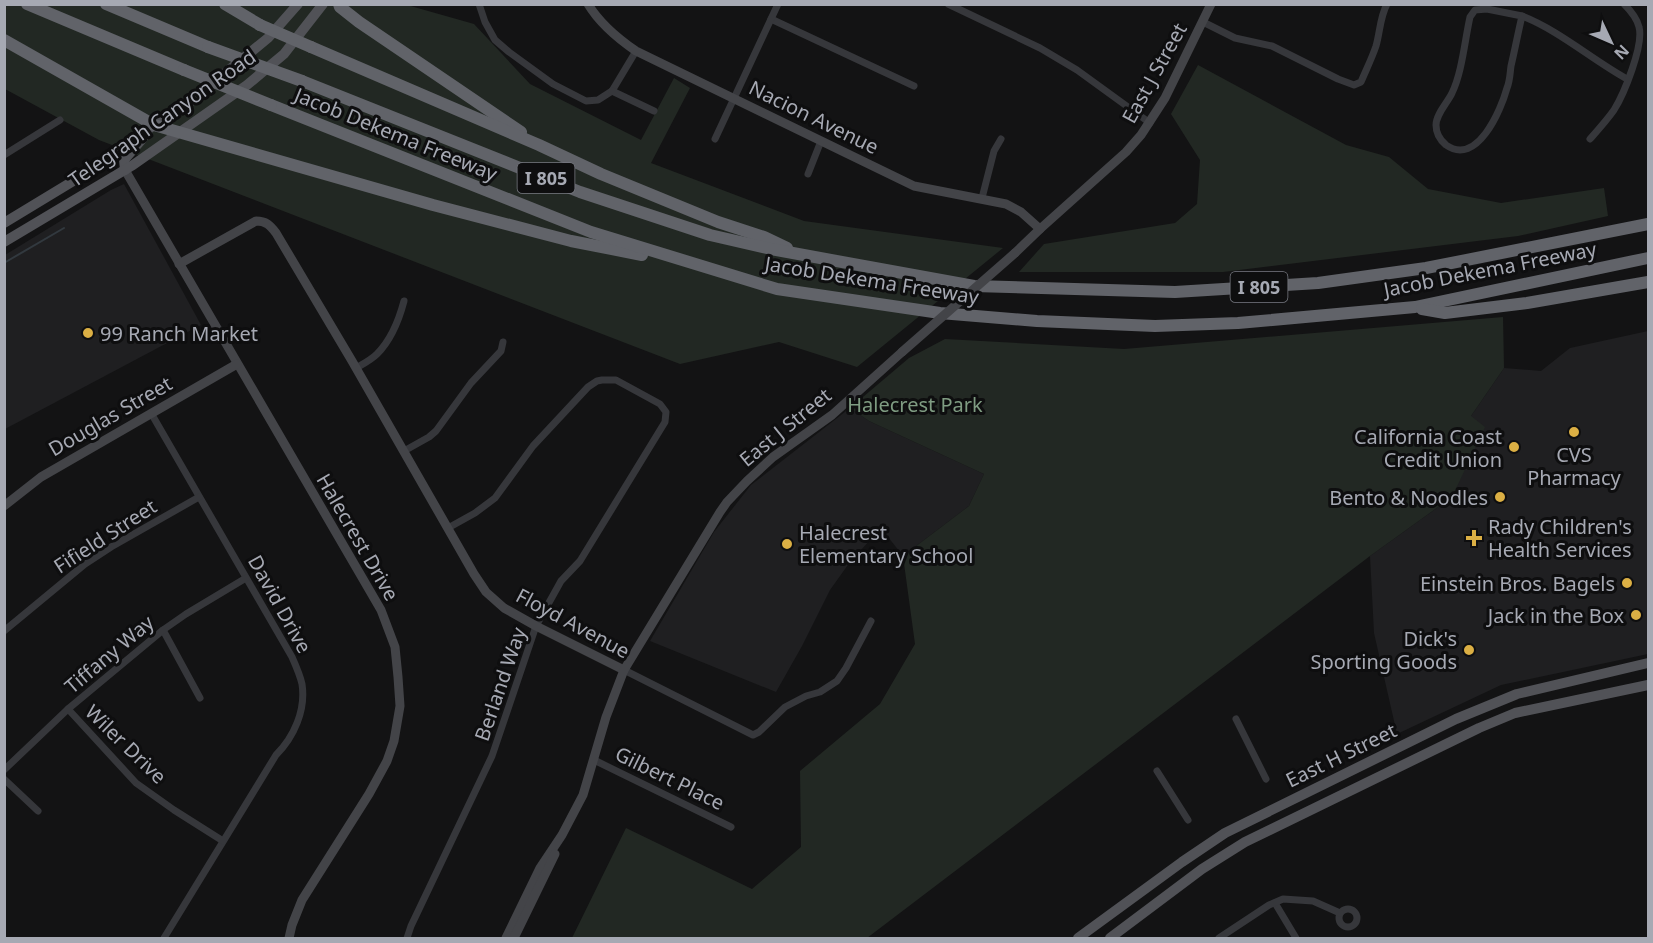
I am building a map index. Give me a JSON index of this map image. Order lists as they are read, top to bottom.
{
  "streets": {
    "highway": ["Jacob Dekema Freeway", "I 805"],
    "main road": ["Telegraph Canyon Road", "East H Street"],
    "street": [
      "East J Street",
      "Nacion Avenue",
      "Douglas Street",
      "Fifield Street",
      "Halecrest Drive",
      "David Drive",
      "Floyd Avenue",
      "Tiffany Way",
      "Berland Way",
      "Wiler Drive",
      "Gilbert Place"
    ]
  },
  "crossings": [
    ["East J Street", "Nacion Avenue"],
    ["East J Street", "Floyd Avenue"],
    ["East J Street", "Gilbert Place"],
    ["Telegraph Canyon Road", "Halecrest Drive"],
    ["Douglas Street", "Halecrest Drive"],
    ["Douglas Street", "David Drive"],
    ["Fifield Street", "David Drive"],
    ["Halecrest Drive", "Floyd Avenue"],
    ["David Drive", "Tiffany Way"],
    ["David Drive", "Wiler Drive"],
    ["Floyd Avenue", "Berland Way"],
    ["Tiffany Way", "Wiler Drive"]
  ],
  "parks": ["Halecrest Park"],
  "places": {
    "other": [
      "99 Ranch Market",
      "CVS Pharmacy",
      "California Coast Credit Union",
      "Bento & Noodles",
      "Halecrest Elementary School",
      "Einstein Bros. Bagels",
      "Jack in the Box",
      "Dick's Sporting Goods"
    ],
    "health": ["Rady Children's Health Services"]
  },
  "north": "bottom right"
}
